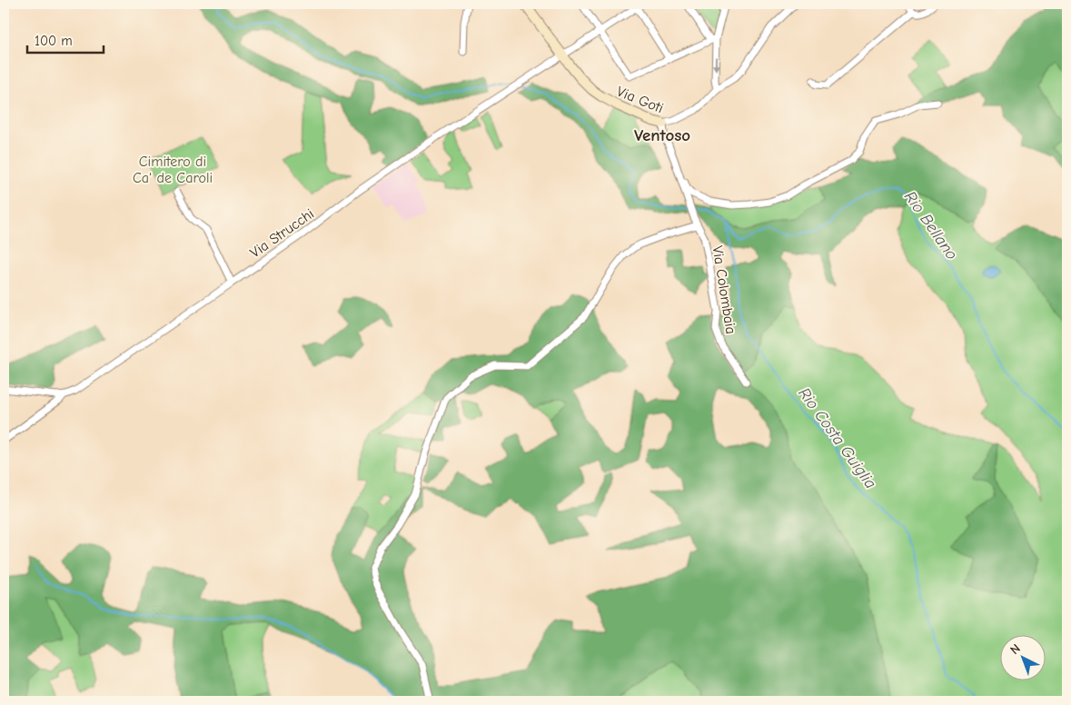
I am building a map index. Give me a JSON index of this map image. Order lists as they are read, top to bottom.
{
  "streets": {
    "street": ["Via Goti", "Via Strucchi", "Via Colombaia"]
  },
  "crossings": [
    ["Via Goti", "Via Strucchi"],
    ["Via Goti", "Via Colombaia"]
  ],
  "districts": ["Ventoso"],
  "water": ["Rio Bellano", "Rio Costa Guiglia"],
  "parks": ["Cimitero di Ca' de Caroli"],
  "scale_bar": "100 m",
  "north": "top left"
}
